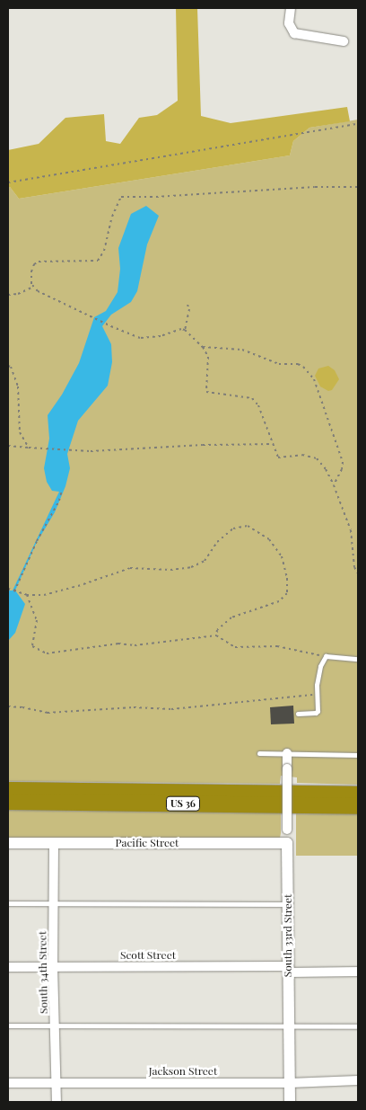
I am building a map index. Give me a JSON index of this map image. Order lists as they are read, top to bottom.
{
  "streets": {
    "highway": ["US 36"],
    "street": [
      "Pacific Street",
      "South 33rd Street",
      "Scott Street",
      "South 34th Street",
      "Jackson Street"
    ]
  },
  "crossings": [
    ["Pacific Street", "South 33rd Street"],
    ["Pacific Street", "South 34th Street"],
    ["South 33rd Street", "Scott Street"],
    ["South 33rd Street", "Jackson Street"],
    ["Scott Street", "South 34th Street"],
    ["South 34th Street", "Jackson Street"]
  ]
}
